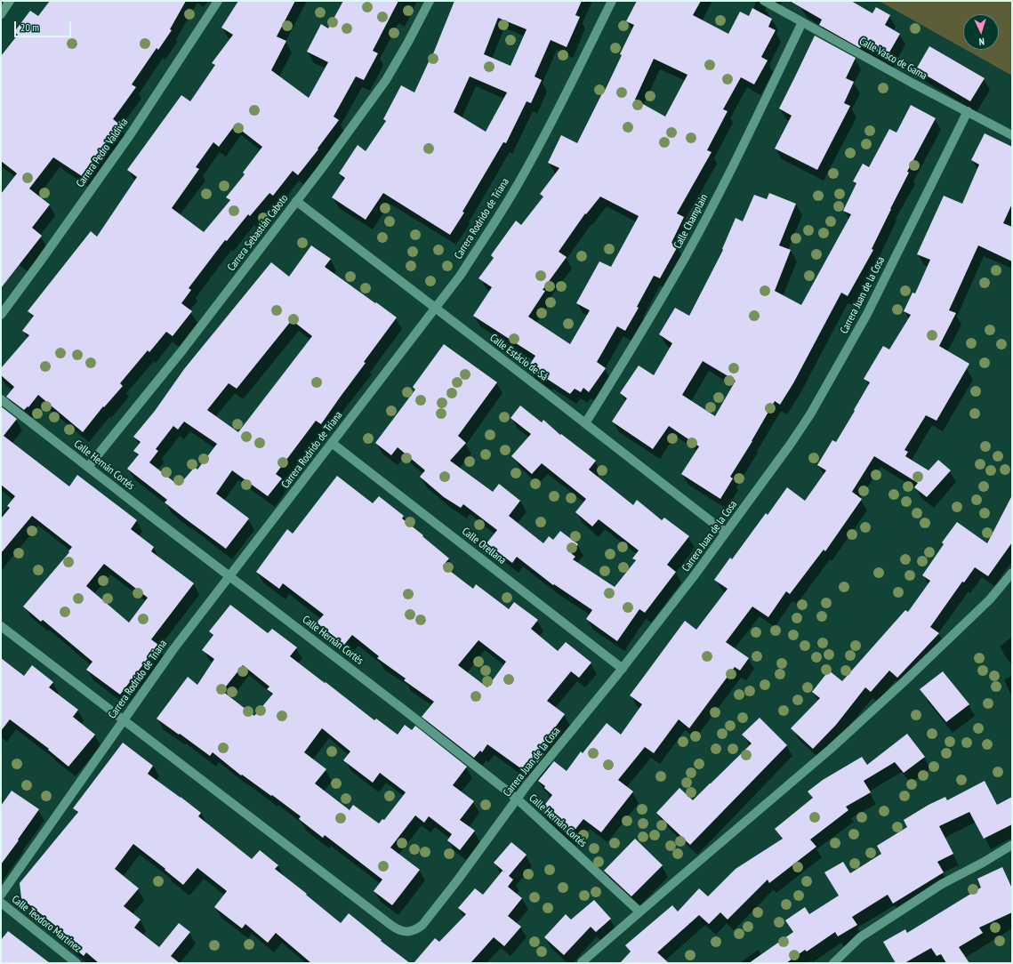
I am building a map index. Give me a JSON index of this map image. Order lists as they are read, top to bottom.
{
  "streets": {
    "street": [
      "Calle Vasco de Gama",
      "Carrera Pedro Valdivia",
      "Carrera Rodrido de Triana",
      "Calle Champlain",
      "Carrera Sebastián Caboto",
      "Carrera Juan de la Cosa",
      "Calle Estácio de Sá",
      "Calle Hernán Cortés",
      "Calle Orellana",
      "Calle Teodoro Martínez"
    ]
  },
  "crossings": [
    ["Calle Vasco de Gama", "Calle Champlain"],
    ["Calle Vasco de Gama", "Carrera Juan de la Cosa"],
    ["Carrera Rodrido de Triana", "Carrera Juan de la Cosa"],
    ["Carrera Rodrido de Triana", "Calle Estácio de Sá"],
    ["Carrera Rodrido de Triana", "Calle Hernán Cortés"],
    ["Carrera Rodrido de Triana", "Calle Orellana"],
    ["Calle Champlain", "Calle Estácio de Sá"],
    ["Carrera Sebastián Caboto", "Calle Estácio de Sá"],
    ["Carrera Sebastián Caboto", "Calle Hernán Cortés"],
    ["Carrera Juan de la Cosa", "Calle Estácio de Sá"],
    ["Carrera Juan de la Cosa", "Calle Hernán Cortés"],
    ["Carrera Juan de la Cosa", "Calle Orellana"]
  ],
  "scale_bar": "20 m",
  "north": "bottom"
}
